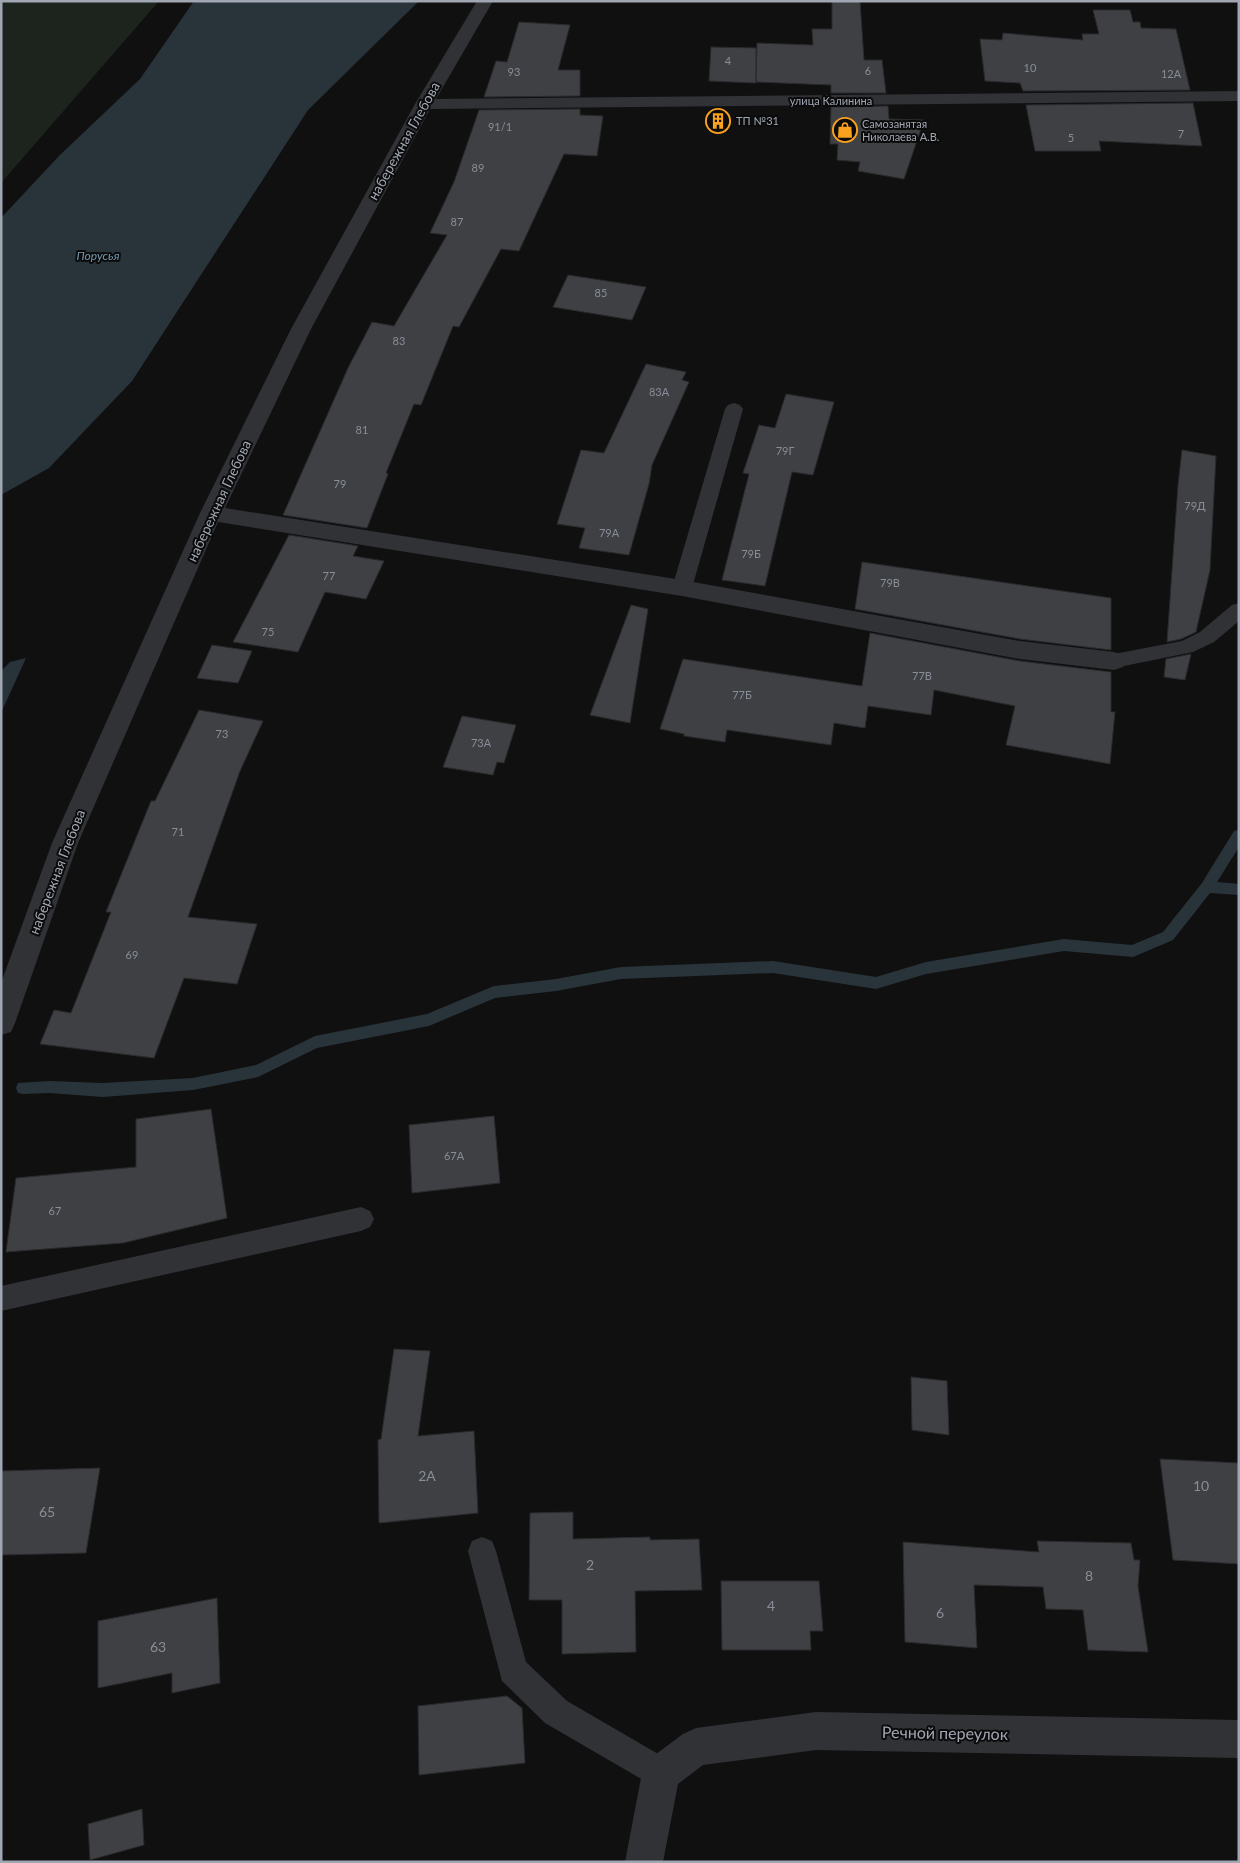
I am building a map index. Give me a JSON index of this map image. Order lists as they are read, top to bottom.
{
  "streets": {
    "street": ["улица Калинина", "набережная Глебова", "Речной переулок"]
  },
  "crossings": [
    ["улица Калинина", "набережная Глебова"]
  ],
  "water": ["Порусья"],
  "places": {
    "building": ["ТП №31"],
    "shop": ["Самозанятая Николаева А.В."]
  },
  "house_numbers": [
    "4",
    "10",
    "6",
    "93",
    "12А",
    "91/1",
    "7",
    "5",
    "89",
    "87",
    "85",
    "83",
    "83А",
    "81",
    "79Г",
    "79",
    "79Д",
    "79А",
    "79Б",
    "77",
    "79В",
    "75",
    "77В",
    "77Б",
    "73",
    "73А",
    "71",
    "69",
    "67А",
    "67",
    "2А",
    "10",
    "65",
    "2",
    "8",
    "4",
    "6",
    "63"
  ]
}
